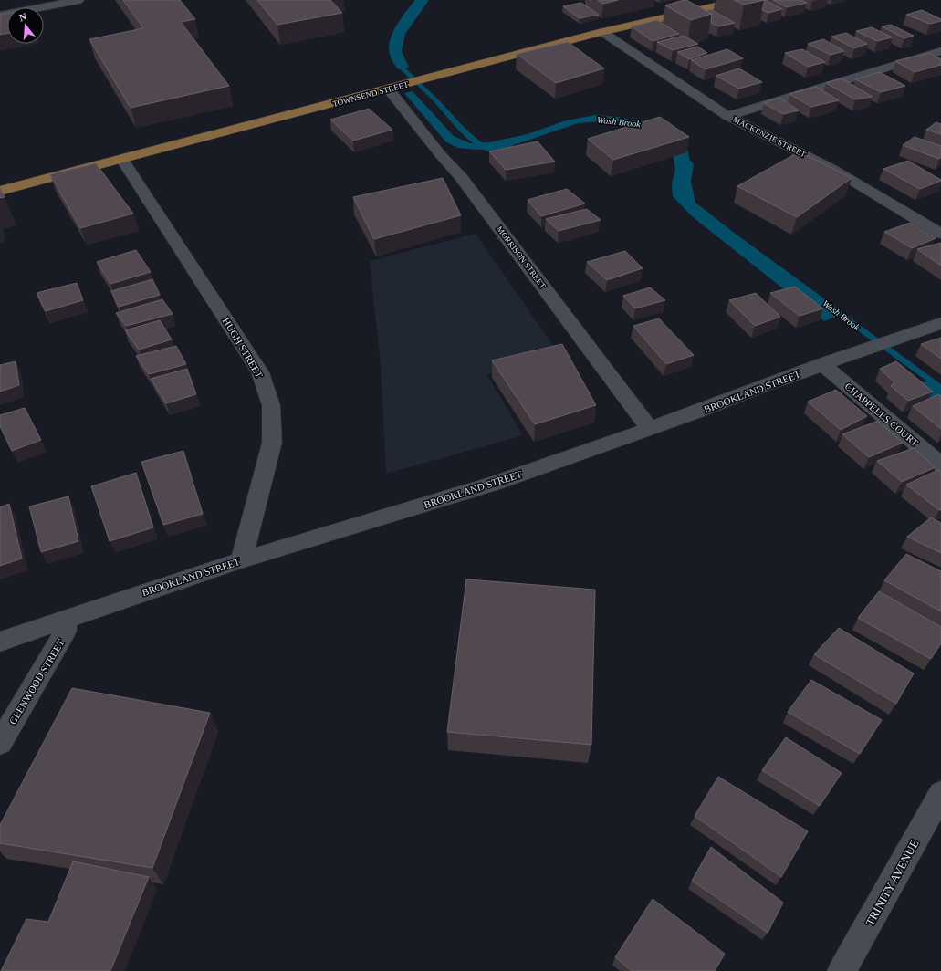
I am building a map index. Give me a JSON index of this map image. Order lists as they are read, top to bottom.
{
  "streets": {
    "main road": ["TOWNSEND STREET"],
    "street": [
      "MACKENZIE STREET",
      "MORRISON STREET",
      "HUGH STREET",
      "BROOKLAND STREET",
      "CHAPPELLS COURT",
      "GLENWOOD STREET",
      "TRINITY AVENUE"
    ]
  },
  "crossings": [
    ["TOWNSEND STREET", "MACKENZIE STREET"],
    ["TOWNSEND STREET", "MORRISON STREET"],
    ["TOWNSEND STREET", "HUGH STREET"],
    ["MORRISON STREET", "BROOKLAND STREET"],
    ["HUGH STREET", "BROOKLAND STREET"],
    ["BROOKLAND STREET", "CHAPPELLS COURT"],
    ["BROOKLAND STREET", "GLENWOOD STREET"]
  ],
  "water": ["Wash Brook"],
  "north": "top"
}
